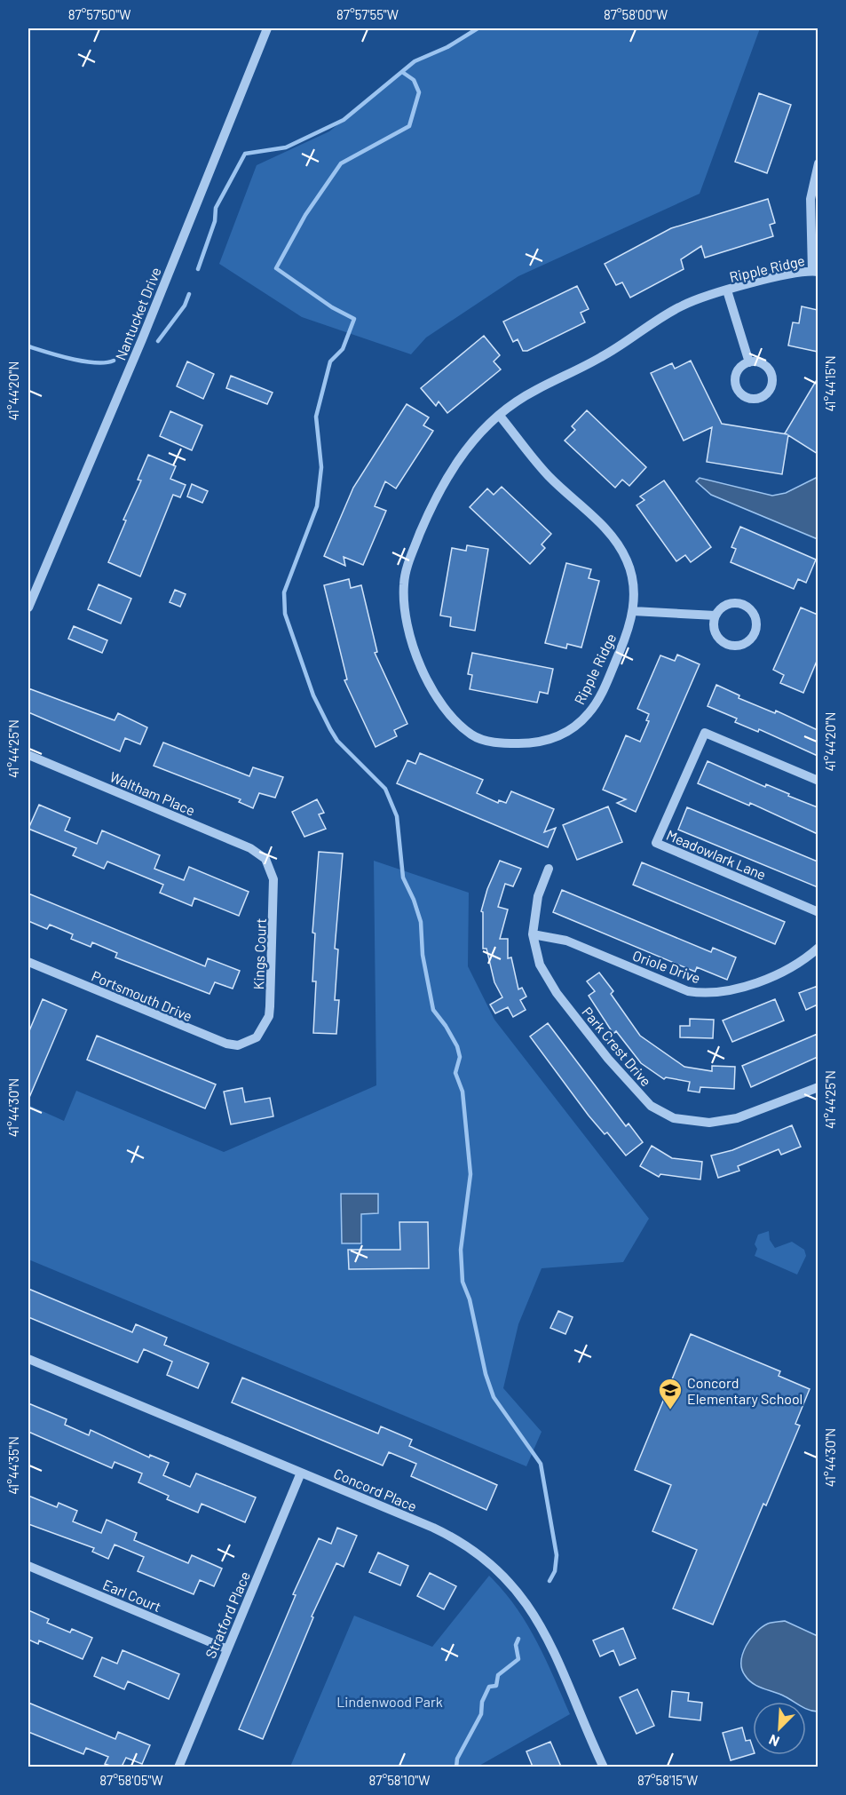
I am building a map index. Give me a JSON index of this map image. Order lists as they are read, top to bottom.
{
  "streets": {
    "street": [
      "Ripple Ridge",
      "Nantucket Drive",
      "Waltham Place",
      "Meadowlark Lane",
      "Kings Court",
      "Oriole Drive",
      "Portsmouth Drive",
      "Park Crest Drive",
      "Concord Place",
      "Earl Court",
      "Stratford Place"
    ]
  },
  "crossings": [
    ["Waltham Place", "Kings Court"],
    ["Kings Court", "Portsmouth Drive"],
    ["Oriole Drive", "Park Crest Drive"],
    ["Concord Place", "Stratford Place"],
    ["Earl Court", "Stratford Place"]
  ],
  "parks": ["Lindenwood Park"],
  "places": {
    "school or university": ["Concord Elementary School"]
  },
  "north": "bottom left",
  "coordinates": [
    "87°57'50\"W",
    "87°57'55\"W",
    "87°58'00\"W",
    "41°44'15\"N",
    "41°44'20\"N",
    "41°44'25\"N",
    "41°44'30\"N",
    "41°44'35\"N",
    "87°58'05\"W",
    "87°58'10\"W",
    "87°58'15\"W"
  ]
}
